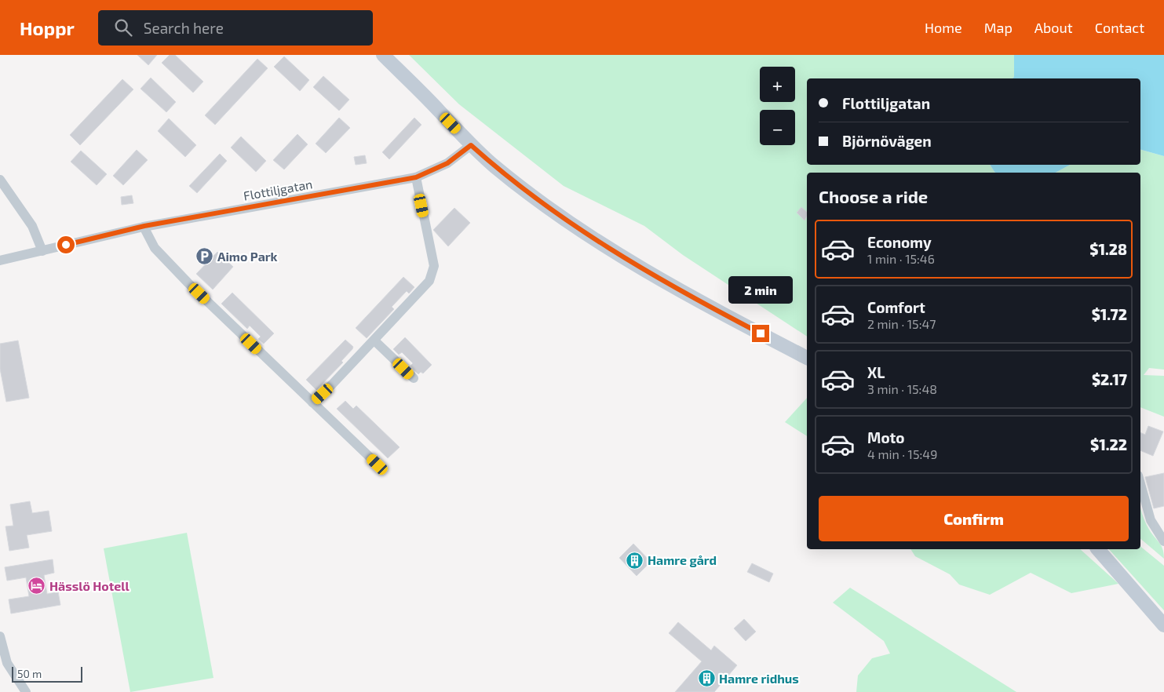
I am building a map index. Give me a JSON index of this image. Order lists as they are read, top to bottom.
{
  "streets": {
    "street": ["Flottiljgatan"]
  },
  "places": {
    "parking": ["Aimo Park"],
    "building": ["Hamre gård", "Hamre ridhus"],
    "hotel": ["Hässlö Hotell"]
  },
  "scale_bar": "50 m",
  "page": {
    "header": "Hoppr",
    "search": "Search here",
    "nav": [
      "Home",
      "Map",
      "About",
      "Contact"
    ],
    "map_buttons": ["+", "−"],
    "banner": ["Flottiljgatan", "Björnövägen"],
    "heading": "Choose a ride",
    "list": [
      {
        "name": "Economy",
        "note": "1 min · 15:46",
        "value": "$1.28"
      },
      {
        "name": "Comfort",
        "note": "2 min · 15:47",
        "value": "$1.72"
      },
      {
        "name": "XL",
        "note": "3 min · 15:48",
        "value": "$2.17"
      },
      {
        "name": "Moto",
        "note": "4 min · 15:49",
        "value": "$1.22"
      }
    ],
    "bubble": "2 min",
    "buttons": "Confirm",
    "scale": "50 m"
  }
}
